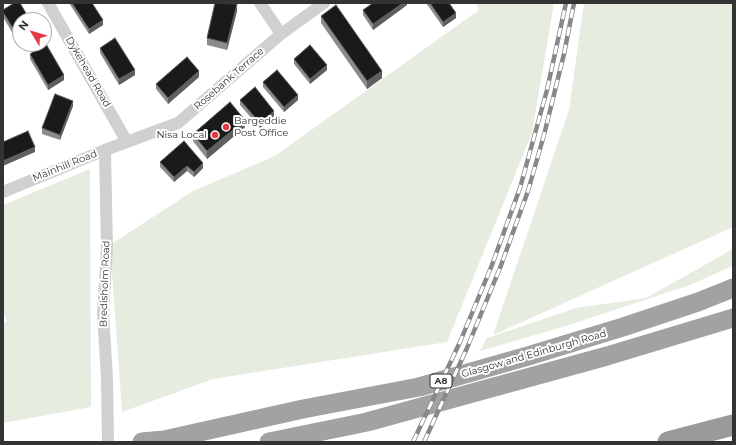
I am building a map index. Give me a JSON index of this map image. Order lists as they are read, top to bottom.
{
  "streets": {
    "highway": ["Glasgow and Edinburgh Road", "A8"],
    "street": [
      "Dykehead Road",
      "Rosebank Terrace",
      "Mainhill Road",
      "Bredisholm Road"
    ]
  },
  "crossings": [
    ["Dykehead Road", "Rosebank Terrace"],
    ["Dykehead Road", "Mainhill Road"],
    ["Rosebank Terrace", "Mainhill Road"],
    ["Mainhill Road", "Bredisholm Road"]
  ],
  "places": ["Bargeddie Post Office", "Nisa Local"],
  "north": "top left"
}
